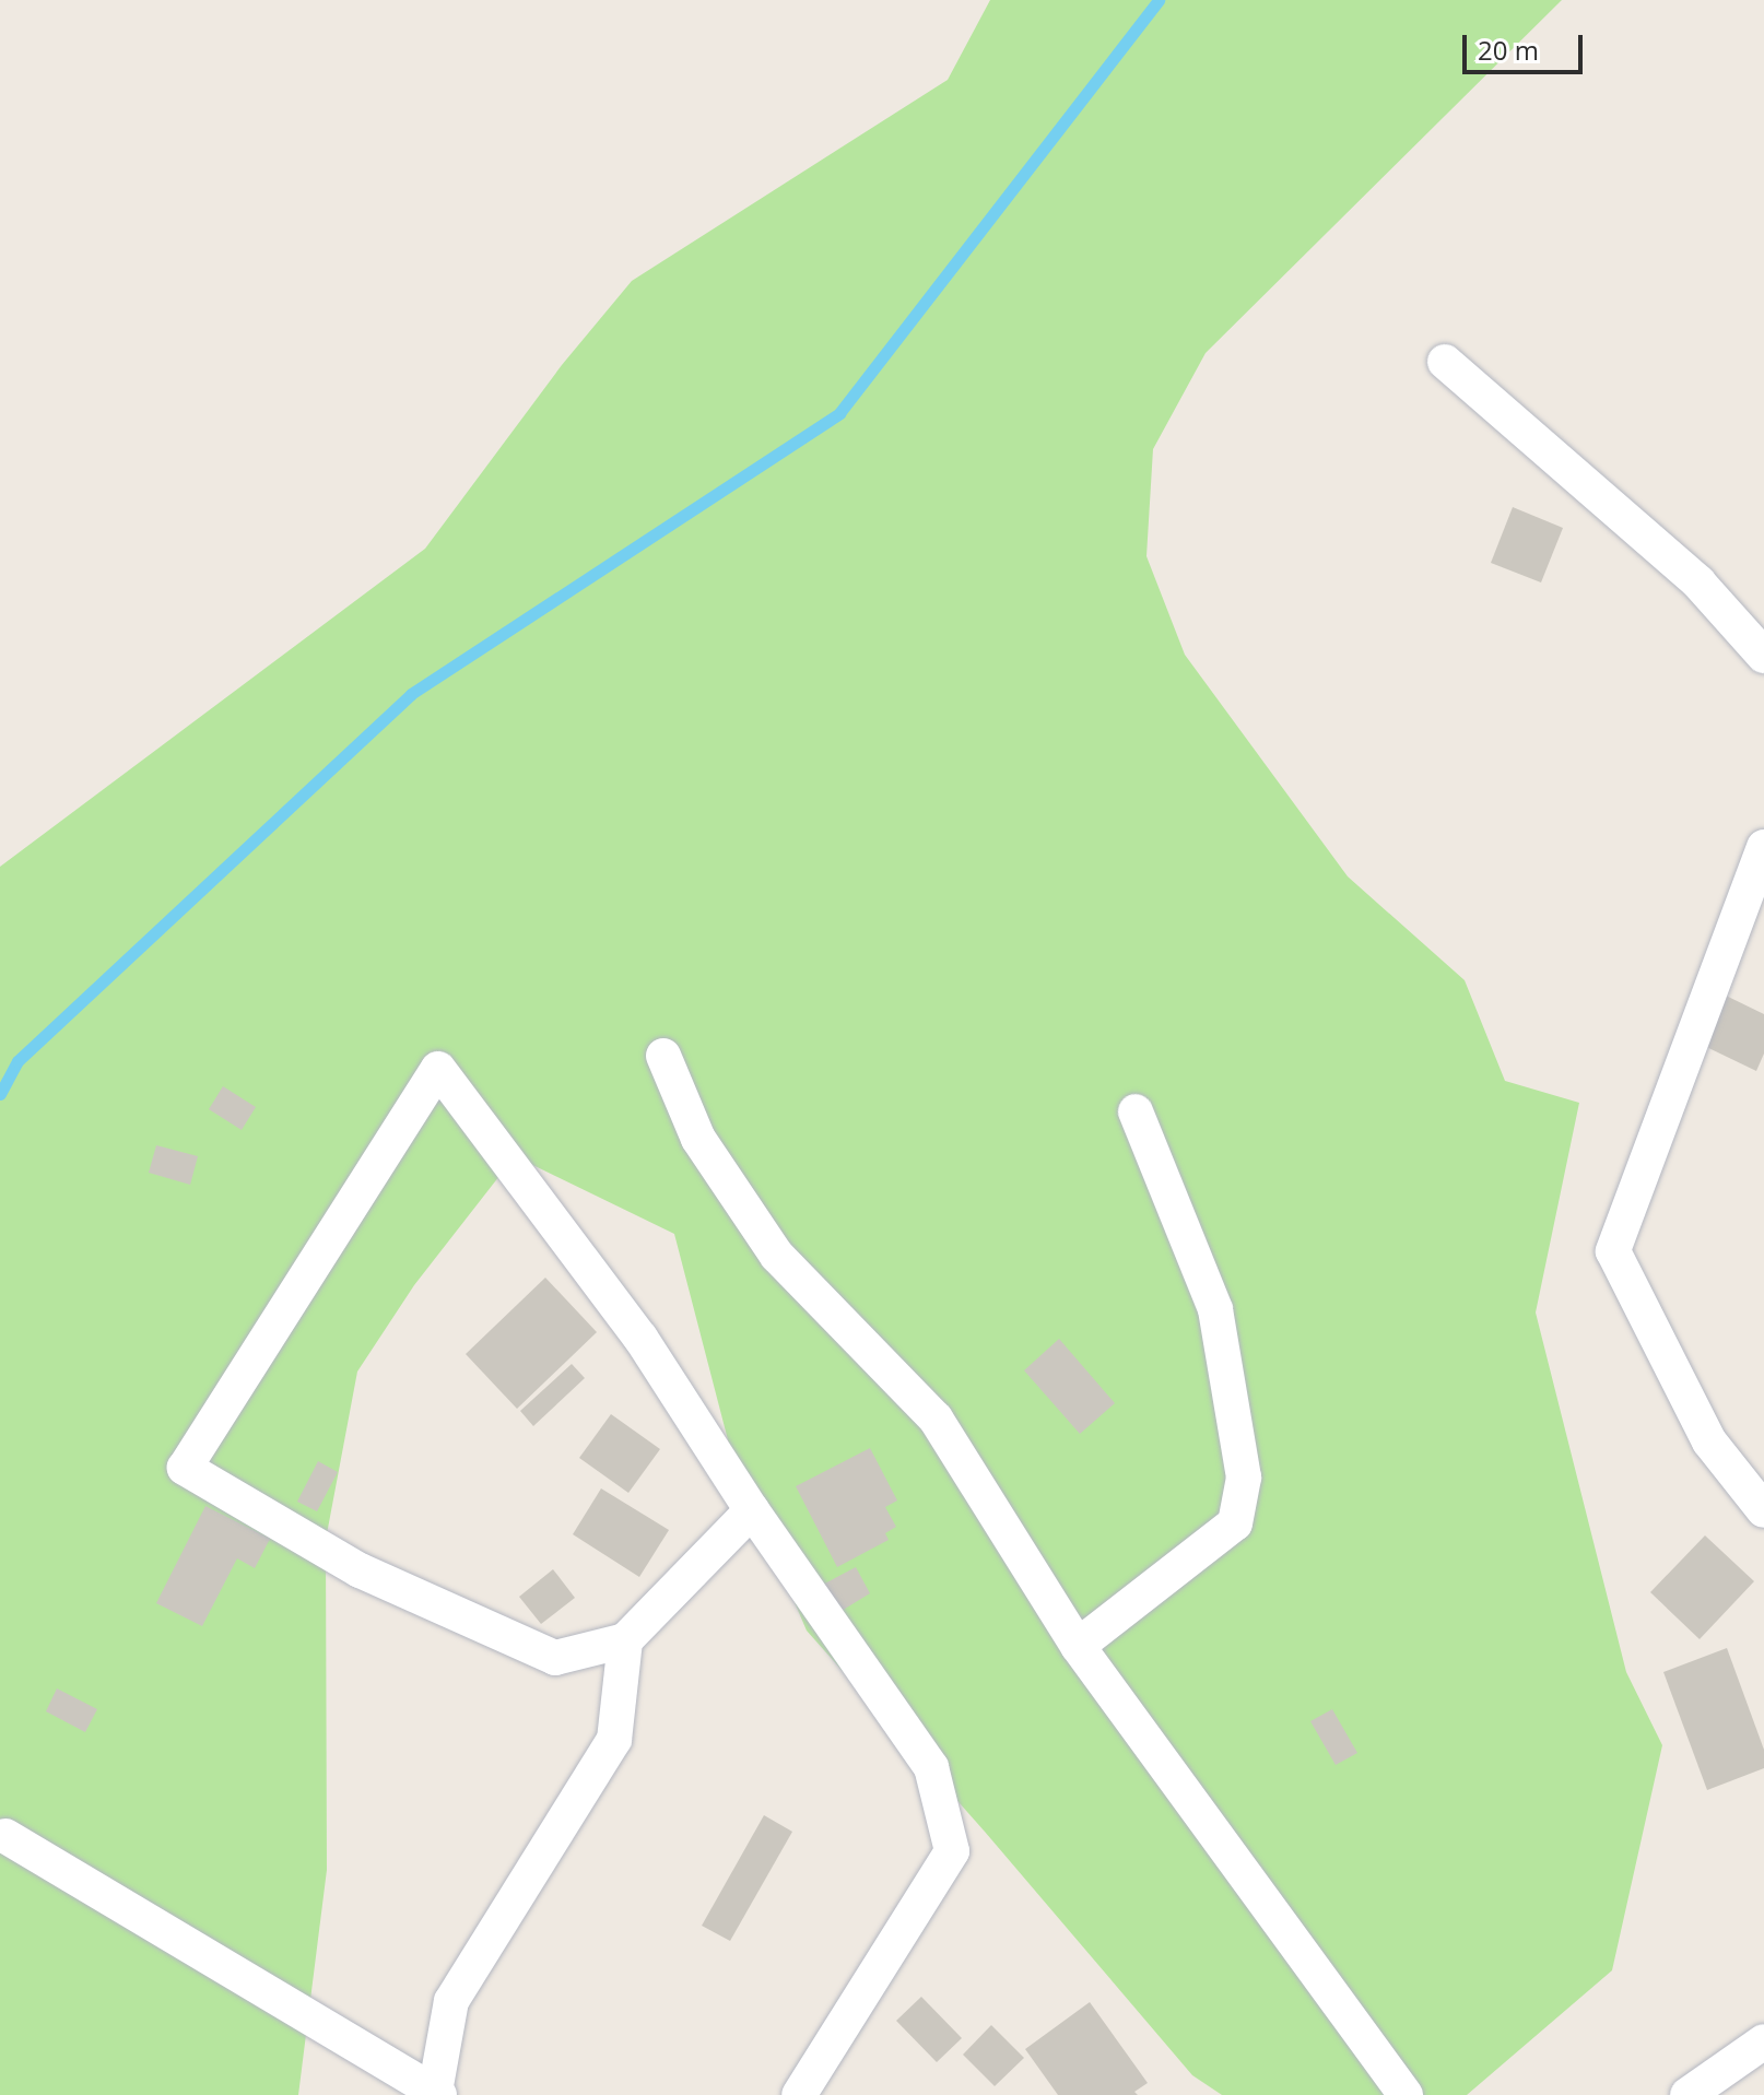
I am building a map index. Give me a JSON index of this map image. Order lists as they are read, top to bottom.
{
  "scale_bar": "20 m"
}
